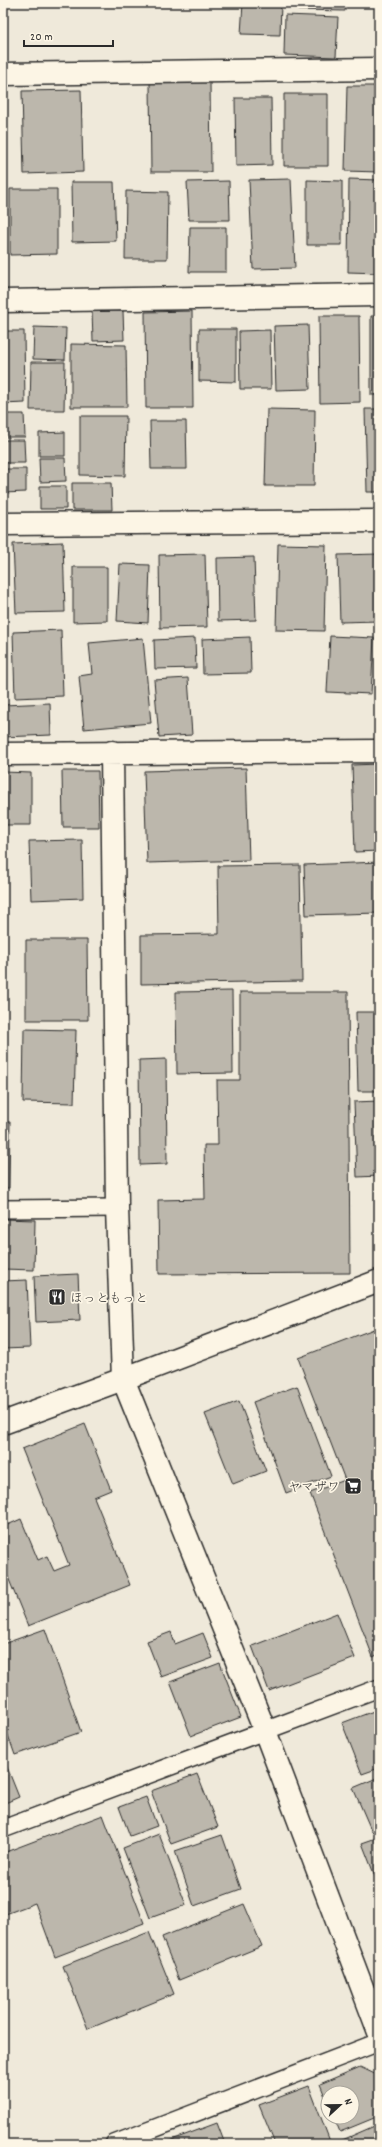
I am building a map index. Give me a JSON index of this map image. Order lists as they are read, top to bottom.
{
  "places": {
    "restaurant": ["ほっともっと"],
    "supermarket": ["ヤマザワ"]
  },
  "scale_bar": "20 m",
  "north": "right"
}
